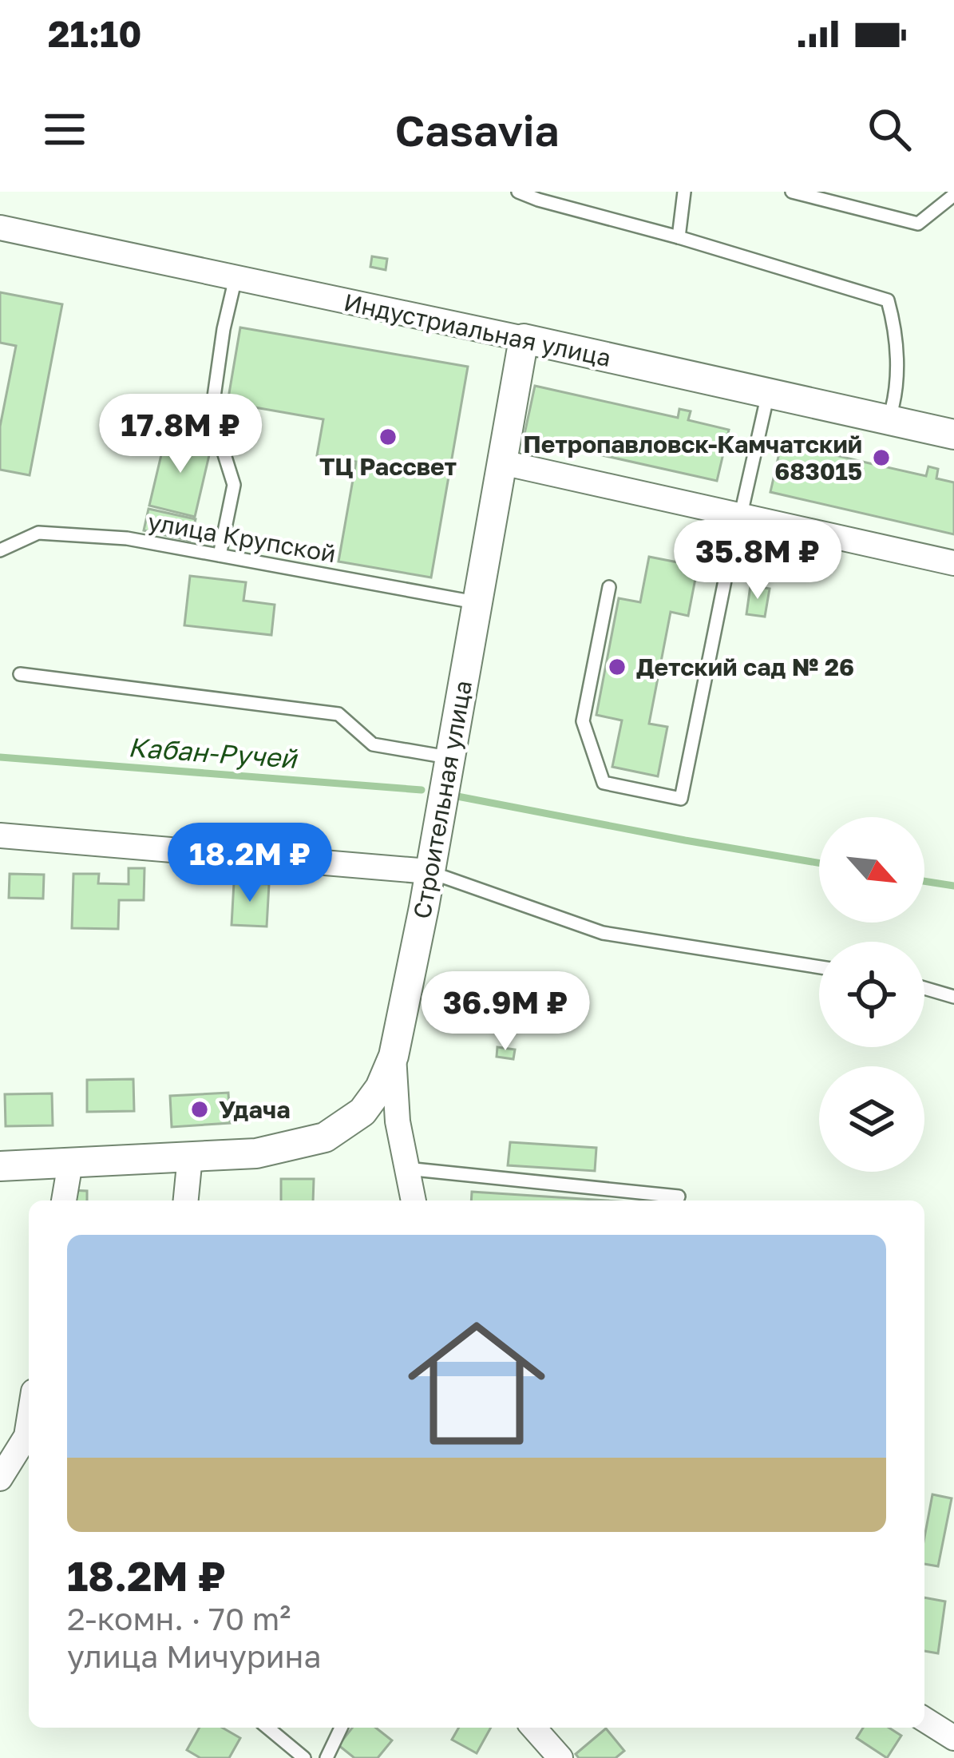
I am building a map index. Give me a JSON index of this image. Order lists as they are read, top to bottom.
{
  "streets": {
    "street": ["Индустриальная улица", "Строительная улица"],
    "lane": ["улица Крупской"]
  },
  "crossings": [
    ["Индустриальная улица", "Строительная улица"],
    ["улица Крупской", "Строительная улица"]
  ],
  "water": ["Кабан-Ручей"],
  "places": [
    "ТЦ Рассвет",
    "Петропавловск-Камчатский 683015",
    "Детский сад № 26",
    "Удача"
  ],
  "north": "bottom right",
  "page": {
    "status": "21:10",
    "header": "Casavia",
    "price": [
      "17.8M ₽",
      "35.8M ₽",
      "18.2M ₽",
      "36.9M ₽"
    ],
    "list": [
      {
        "name": "18.2M ₽",
        "note": "2-комн. · 70 m² · улица Мичурина"
      }
    ]
  }
}
